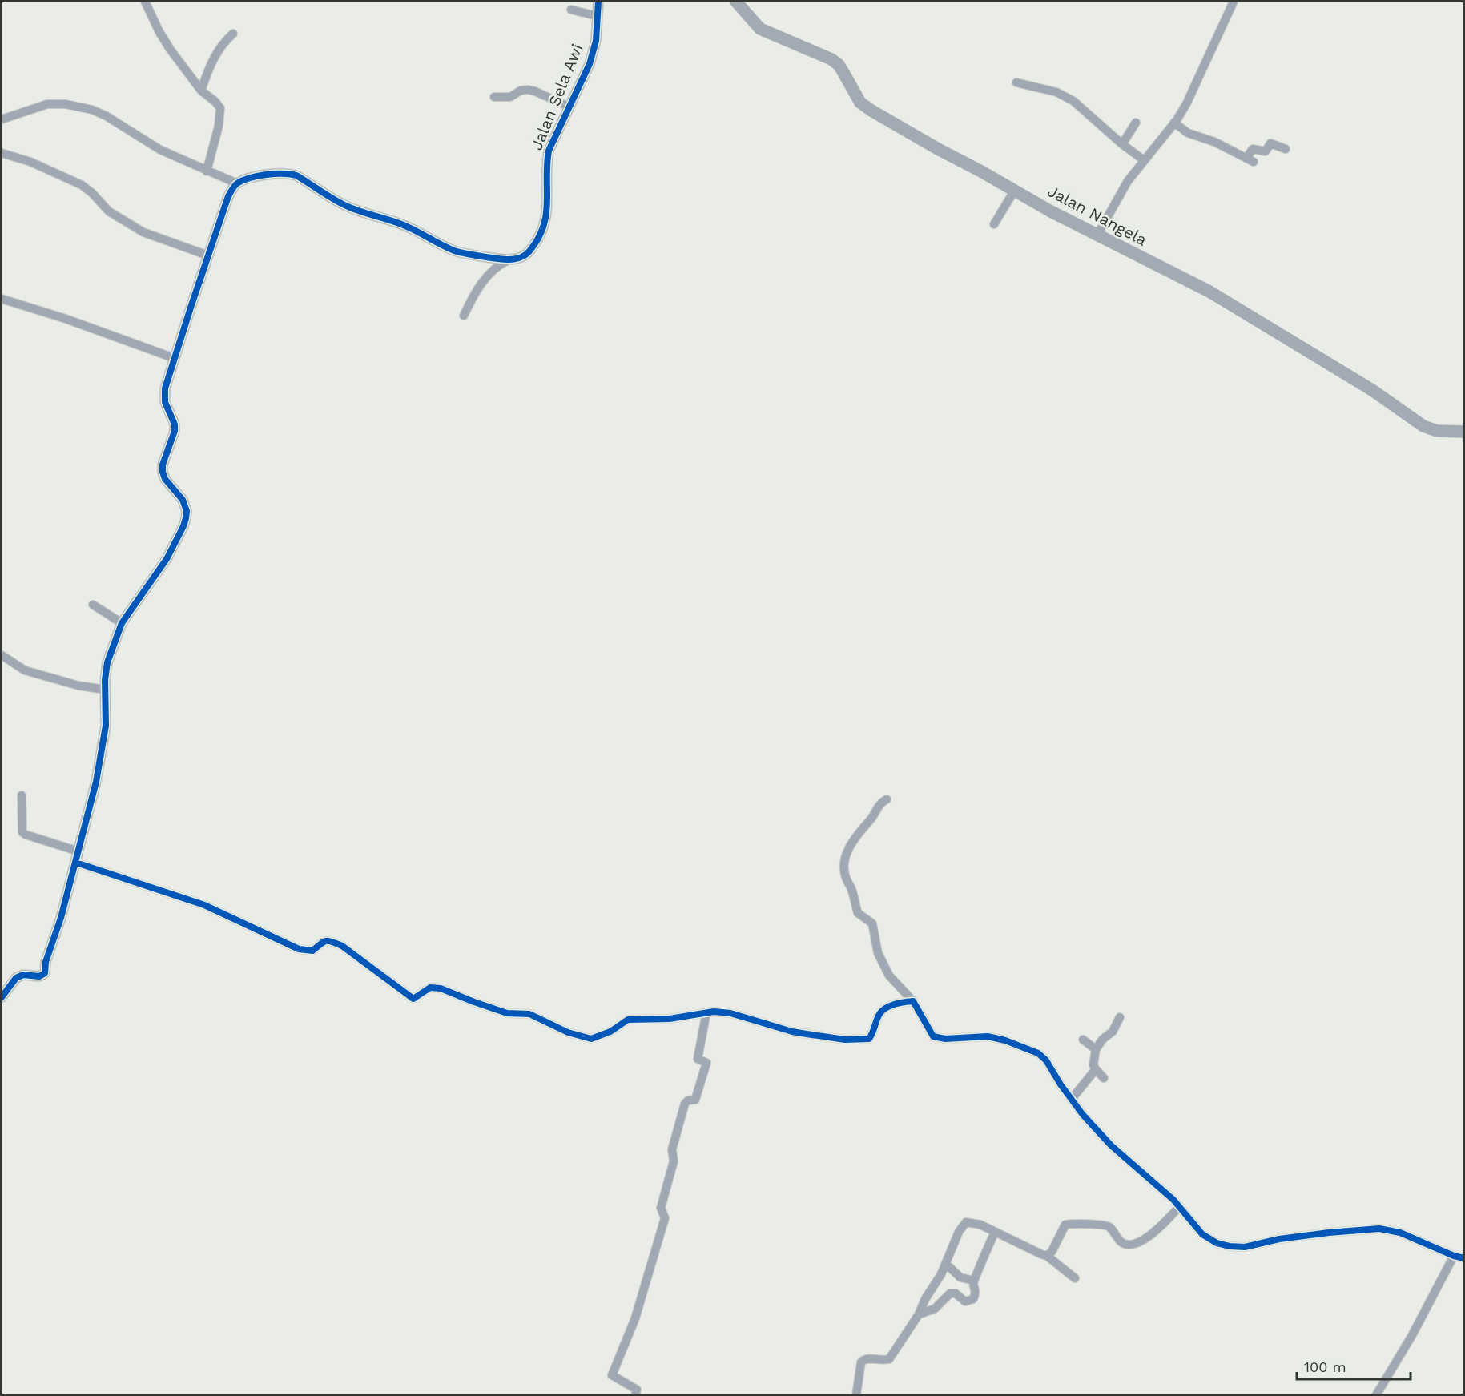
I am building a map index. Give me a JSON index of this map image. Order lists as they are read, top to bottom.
{
  "streets": {
    "main road": ["Jalan Nangela"],
    "street": ["Jalan Sela Awi"]
  },
  "scale_bar": "100 m"
}
